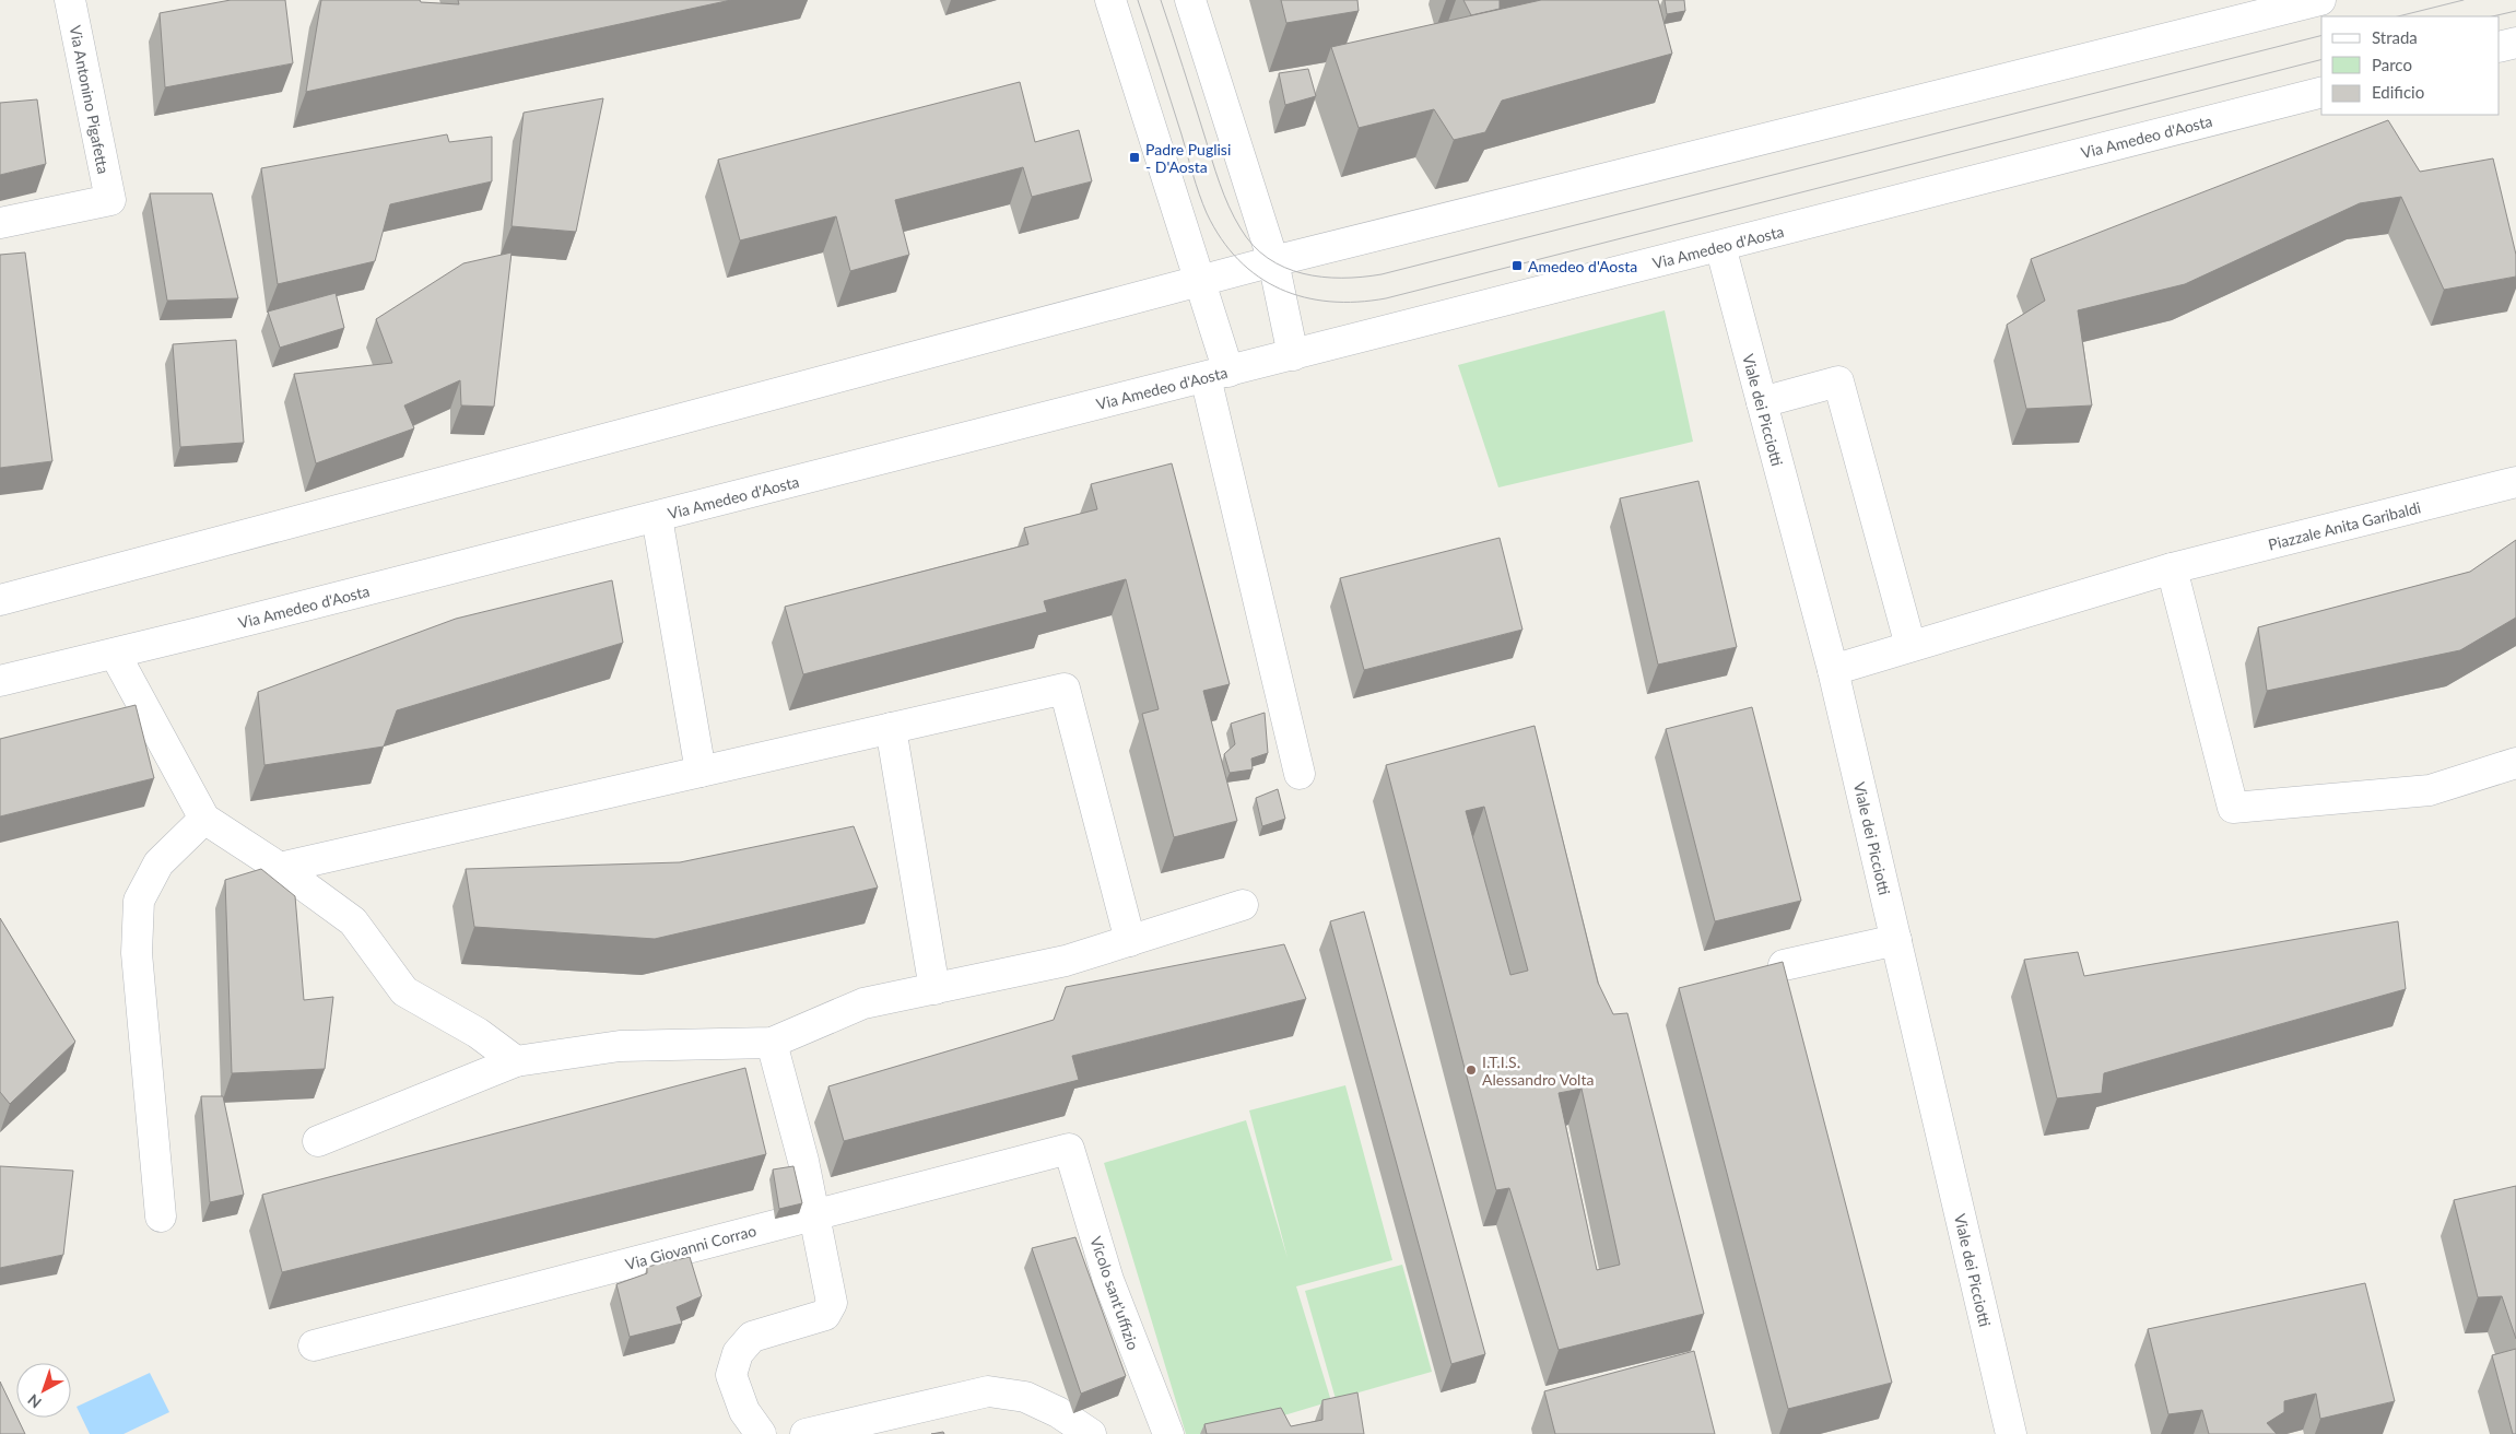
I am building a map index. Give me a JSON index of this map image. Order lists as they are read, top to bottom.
{
  "streets": {
    "street": [
      "Via Antonino Pigafetta",
      "Via Amedeo d'Aosta",
      "Viale dei Picciotti",
      "Piazzale Anita Garibaldi",
      "Via Giovanni Corrao",
      "Vicolo sant'uffizio"
    ]
  },
  "crossings": [
    ["Via Amedeo d'Aosta", "Viale dei Picciotti"],
    ["Viale dei Picciotti", "Piazzale Anita Garibaldi"],
    ["Via Giovanni Corrao", "Vicolo sant'uffizio"]
  ],
  "places": {
    "transit": ["Padre Puglisi - D'Aosta", "Amedeo d'Aosta"],
    "other": ["I.T.I.S. Alessandro Volta"]
  },
  "legend": ["Strada", "Parco", "Edificio"],
  "north": "bottom left"
}
